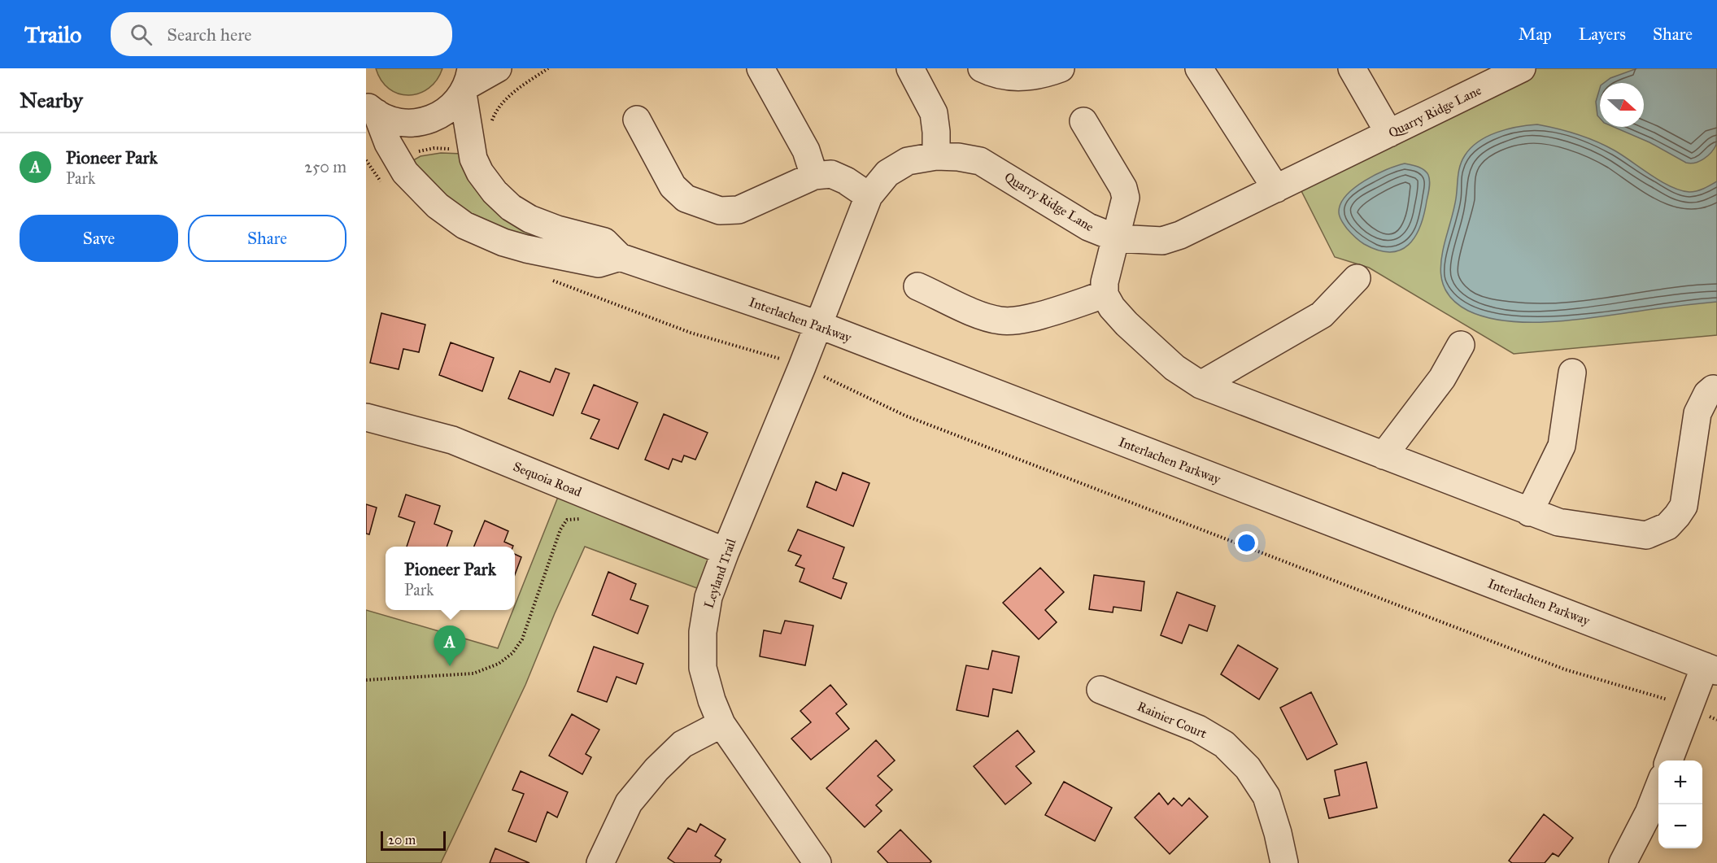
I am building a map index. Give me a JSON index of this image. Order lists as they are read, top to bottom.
{
  "streets": {
    "street": [
      "Quarry Ridge Lane",
      "Interlachen Parkway",
      "Sequoia Road",
      "Leyland Trail",
      "Rainier Court"
    ]
  },
  "crossings": [
    ["Quarry Ridge Lane", "Interlachen Parkway"],
    ["Quarry Ridge Lane", "Leyland Trail"],
    ["Interlachen Parkway", "Leyland Trail"],
    ["Sequoia Road", "Leyland Trail"]
  ],
  "scale_bar": "20 m",
  "north": "right",
  "page": {
    "header": "Trailo",
    "search": "Search here",
    "nav": ["Map", "Layers", "Share"],
    "heading": "Nearby",
    "list": [
      {
        "mark": "A",
        "name": "Pioneer Park",
        "note": "Park",
        "value": "250 m"
      }
    ],
    "buttons": ["Save", "Share"],
    "popup": ["Pioneer Park", "Park"],
    "pins": "A",
    "map_buttons": ["+", "−"],
    "scale": "20 m"
  }
}
